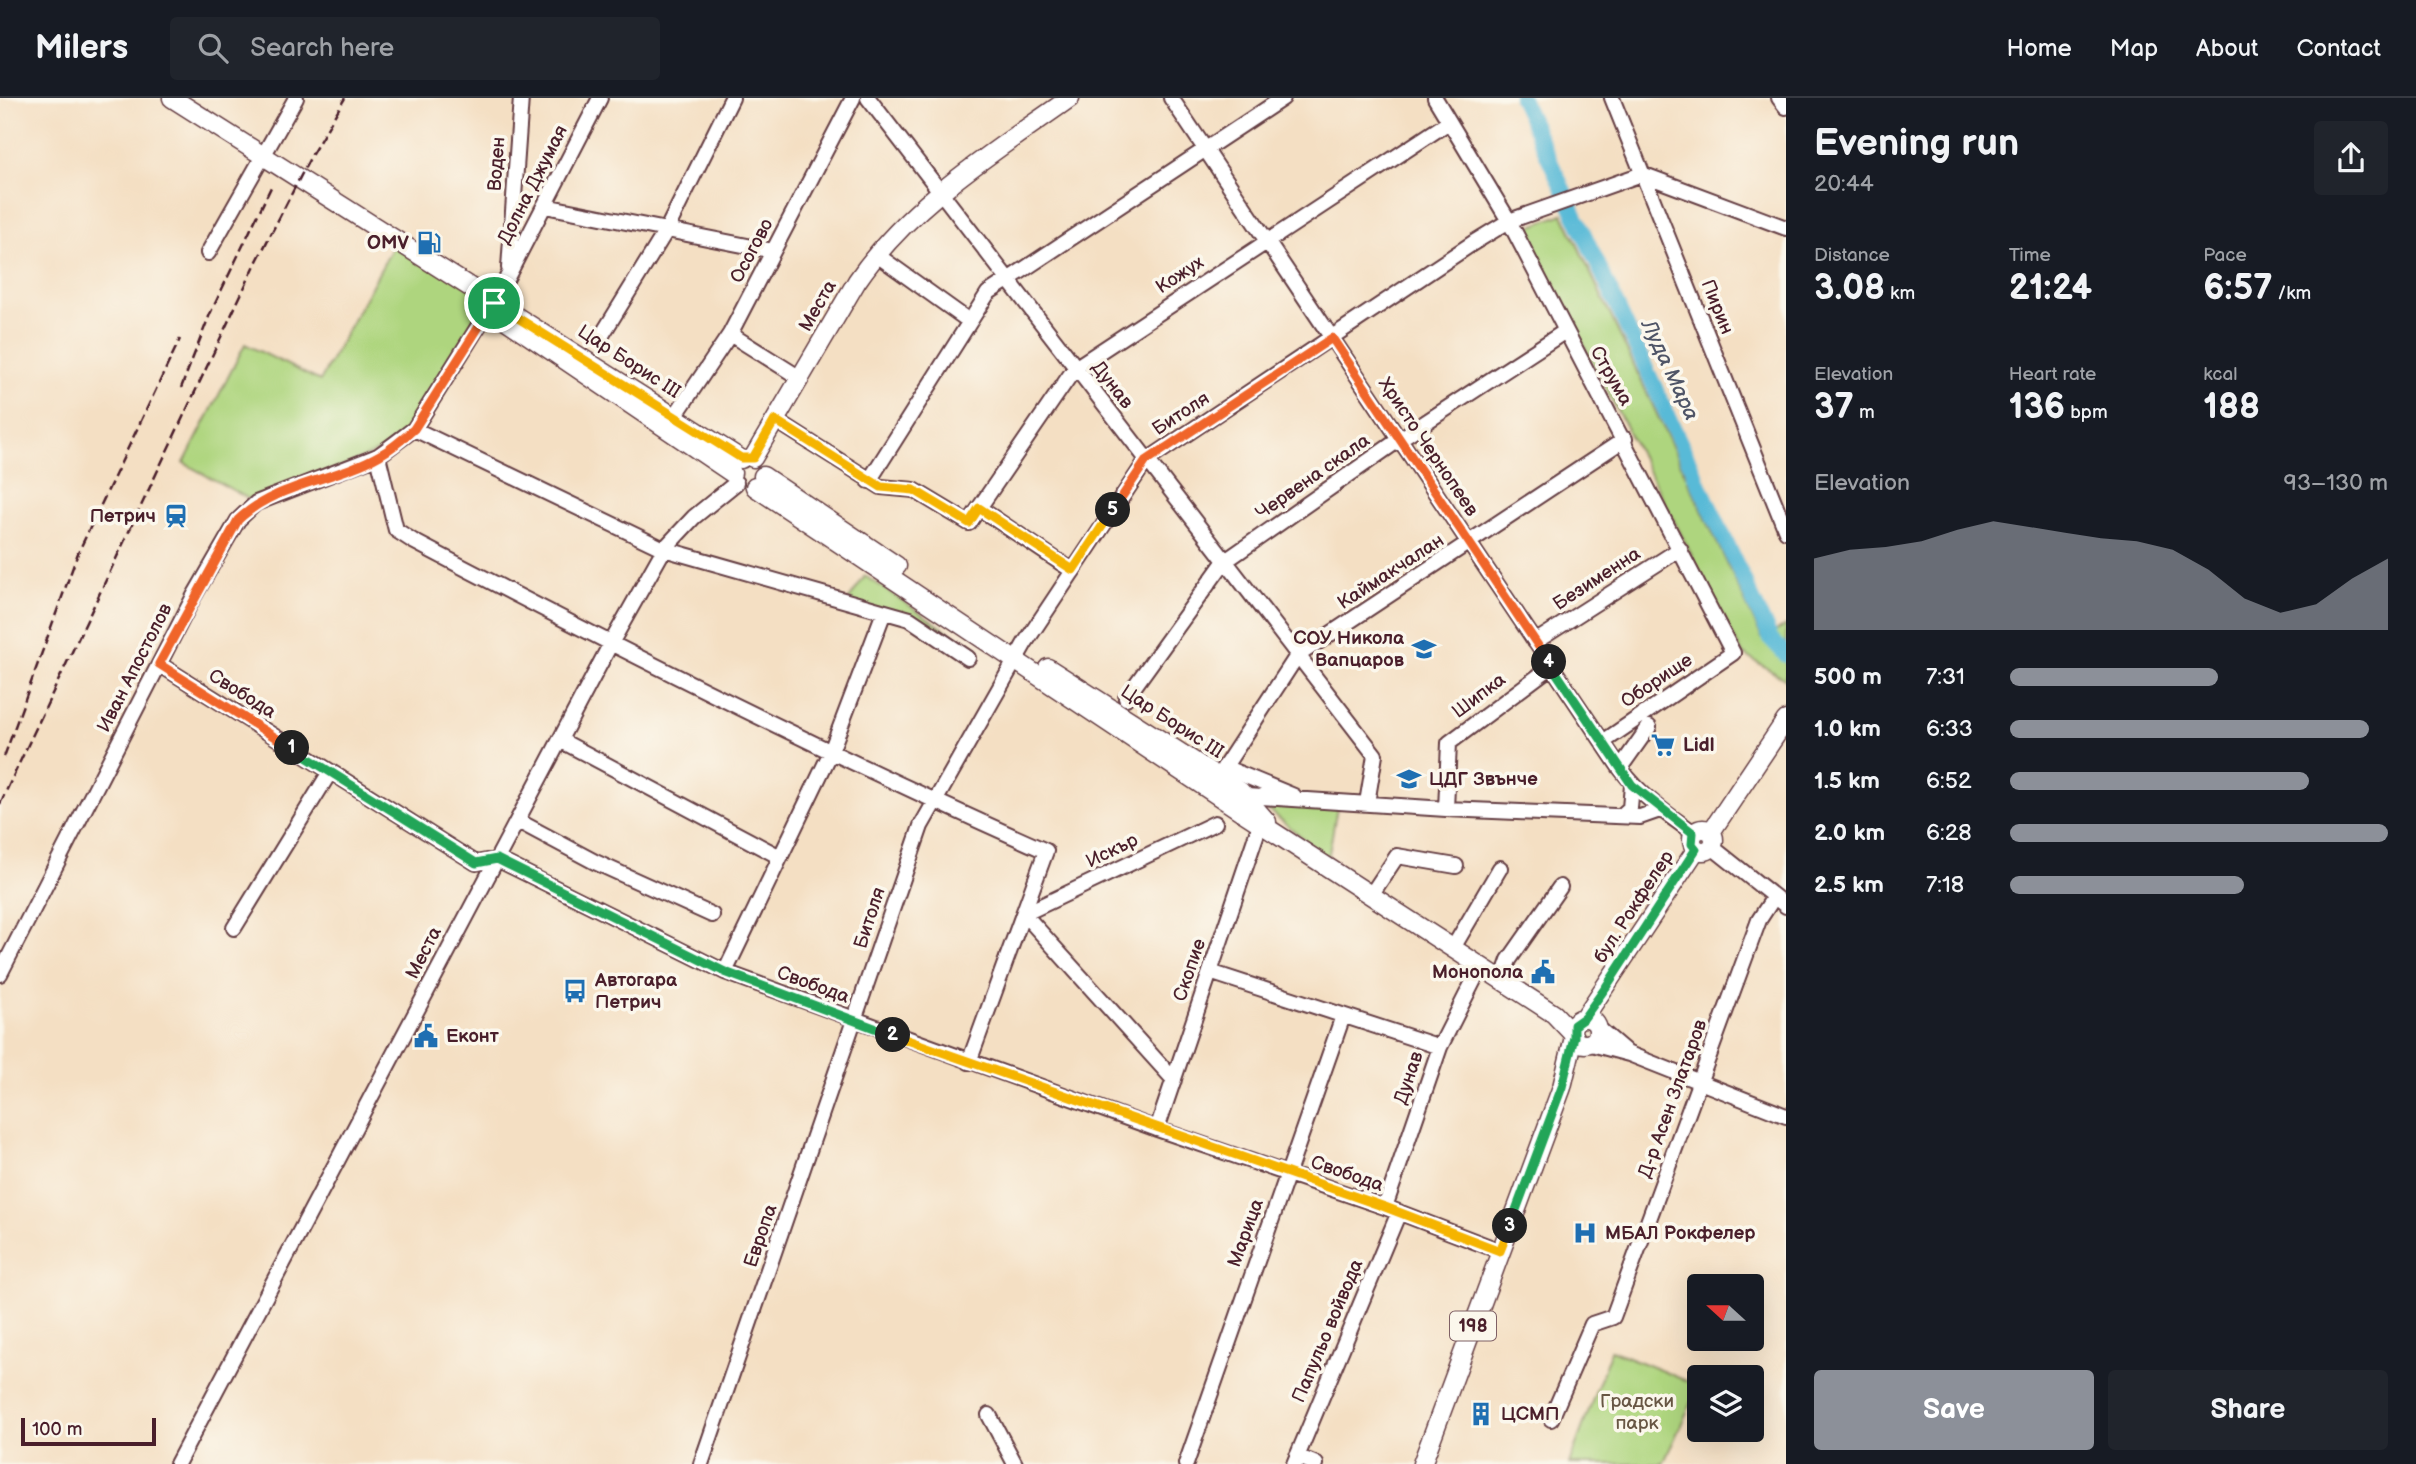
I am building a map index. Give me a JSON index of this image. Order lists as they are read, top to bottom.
{
  "streets": {
    "main road": [
      "Места",
      "Цар Борис III",
      "бул. Рокфелер",
      "198"
    ],
    "street": [
      "Воден",
      "Долна Джумая",
      "Осогово",
      "Кожух",
      "Пирин",
      "Струма",
      "Дунав",
      "Битоля",
      "Христо Чернопеев",
      "Червена скала",
      "Каймакчалан",
      "Безименна",
      "Иван Апостолов",
      "Оборище",
      "Свобода",
      "Шипка",
      "Искър",
      "Скопие",
      "Д-р Асен Златаров",
      "Марица",
      "Европа",
      "Папульо войвода"
    ]
  },
  "crossings": [
    ["Воден", "Долна Джумая"],
    ["Долна Джумая", "Цар Борис III"],
    ["Долна Джумая", "Иван Апостолов"],
    ["Осогово", "Цар Борис III"],
    ["Кожух", "Струма"],
    ["Кожух", "Дунав"],
    ["Кожух", "Христо Чернопеев"],
    ["Места", "Цар Борис III"],
    ["Места", "Дунав"],
    ["Места", "Свобода"],
    ["Пирин", "Битоля"],
    ["Цар Борис III", "Дунав"],
    ["Цар Борис III", "Битоля"],
    ["Цар Борис III", "Христо Чернопеев"],
    ["Цар Борис III", "Каймакчалан"],
    ["Цар Борис III", "Шипка"],
    ["Струма", "Битоля"],
    ["Струма", "Червена скала"],
    ["Струма", "Каймакчалан"],
    ["Струма", "Безименна"],
    ["Струма", "Оборище"],
    ["Дунав", "Битоля"],
    ["Дунав", "Червена скала"],
    ["Дунав", "Каймакчалан"],
    ["Дунав", "Свобода"],
    ["Дунав", "Папульо войвода"],
    ["Битоля", "Христо Чернопеев"],
    ["Битоля", "Свобода"],
    ["Битоля", "Европа"],
    ["Христо Чернопеев", "Червена скала"],
    ["Христо Чернопеев", "Каймакчалан"],
    ["Христо Чернопеев", "Безименна"],
    ["Христо Чернопеев", "Оборище"],
    ["Христо Чернопеев", "Шипка"],
    ["Иван Апостолов", "Свобода"],
    ["Свобода", "бул. Рокфелер"],
    ["Свобода", "Скопие"],
    ["Свобода", "Марица"],
    ["Свобода", "Европа"],
    ["Свобода", "Папульо войвода"]
  ],
  "water": ["Луда Мара"],
  "parks": ["Градски парк"],
  "places": {
    "fuel station": ["OMV"],
    "station": ["Петрич"],
    "school or university": ["СОУ Никола Вапцаров", "ЦДГ Звънче"],
    "supermarket": ["Lidl"],
    "public building": ["Монопола", "Еконт"],
    "bus stop": ["Автогара Петрич"],
    "hospital": ["МБАЛ Рокфелер"],
    "building": ["ЦСМП"]
  },
  "scale_bar": "100 m",
  "north": "left",
  "page": {
    "header": "Milers",
    "search": "Search here",
    "nav": [
      "Home",
      "Map",
      "About",
      "Contact"
    ],
    "heading": ["Evening run", "20:44"],
    "stats": [
      ["Distance", "3.08 km"],
      ["Time", "21:24"],
      ["Pace", "6:57 /km"],
      ["Elevation", "37 m"],
      ["Heart rate", "136 bpm"],
      ["kcal", "188"]
    ],
    "chart": ["Elevation", "93–130 m"],
    "pins": [
      "5",
      "4",
      "1",
      "2",
      "3"
    ],
    "list": [
      {
        "name": "500 m",
        "note": "7:31"
      },
      {
        "name": "1.0 km",
        "note": "6:33"
      },
      {
        "name": "1.5 km",
        "note": "6:52"
      },
      {
        "name": "2.0 km",
        "note": "6:28"
      },
      {
        "name": "2.5 km",
        "note": "7:18"
      }
    ],
    "buttons": ["Save", "Share"],
    "scale": "100 m"
  }
}
